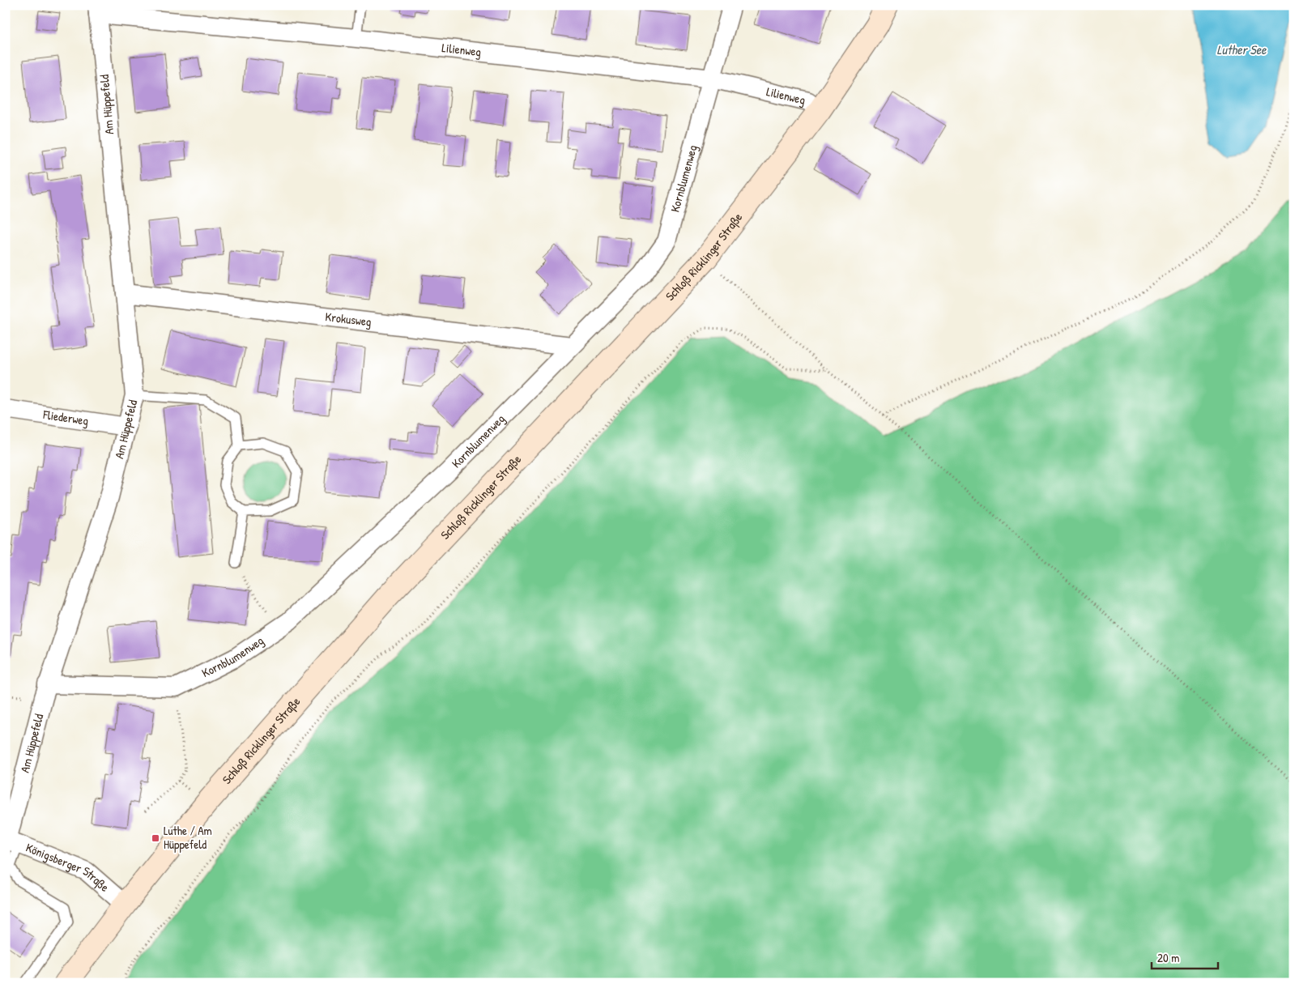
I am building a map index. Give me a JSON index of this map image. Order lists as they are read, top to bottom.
{
  "streets": {
    "street": [
      "Lilienweg",
      "Am Hüppefeld",
      "Kornblumenweg",
      "Schloß Ricklinger Straße",
      "Krokusweg",
      "Fliederweg",
      "Königsberger Straße"
    ]
  },
  "crossings": [
    ["Lilienweg", "Am Hüppefeld"],
    ["Lilienweg", "Kornblumenweg"],
    ["Lilienweg", "Schloß Ricklinger Straße"],
    ["Am Hüppefeld", "Kornblumenweg"],
    ["Am Hüppefeld", "Krokusweg"],
    ["Am Hüppefeld", "Fliederweg"],
    ["Am Hüppefeld", "Königsberger Straße"],
    ["Kornblumenweg", "Krokusweg"],
    ["Schloß Ricklinger Straße", "Königsberger Straße"]
  ],
  "water": ["Luther See"],
  "places": {
    "transit": ["Luthe / Am Hüppefeld"]
  },
  "scale_bar": "20 m"
}
